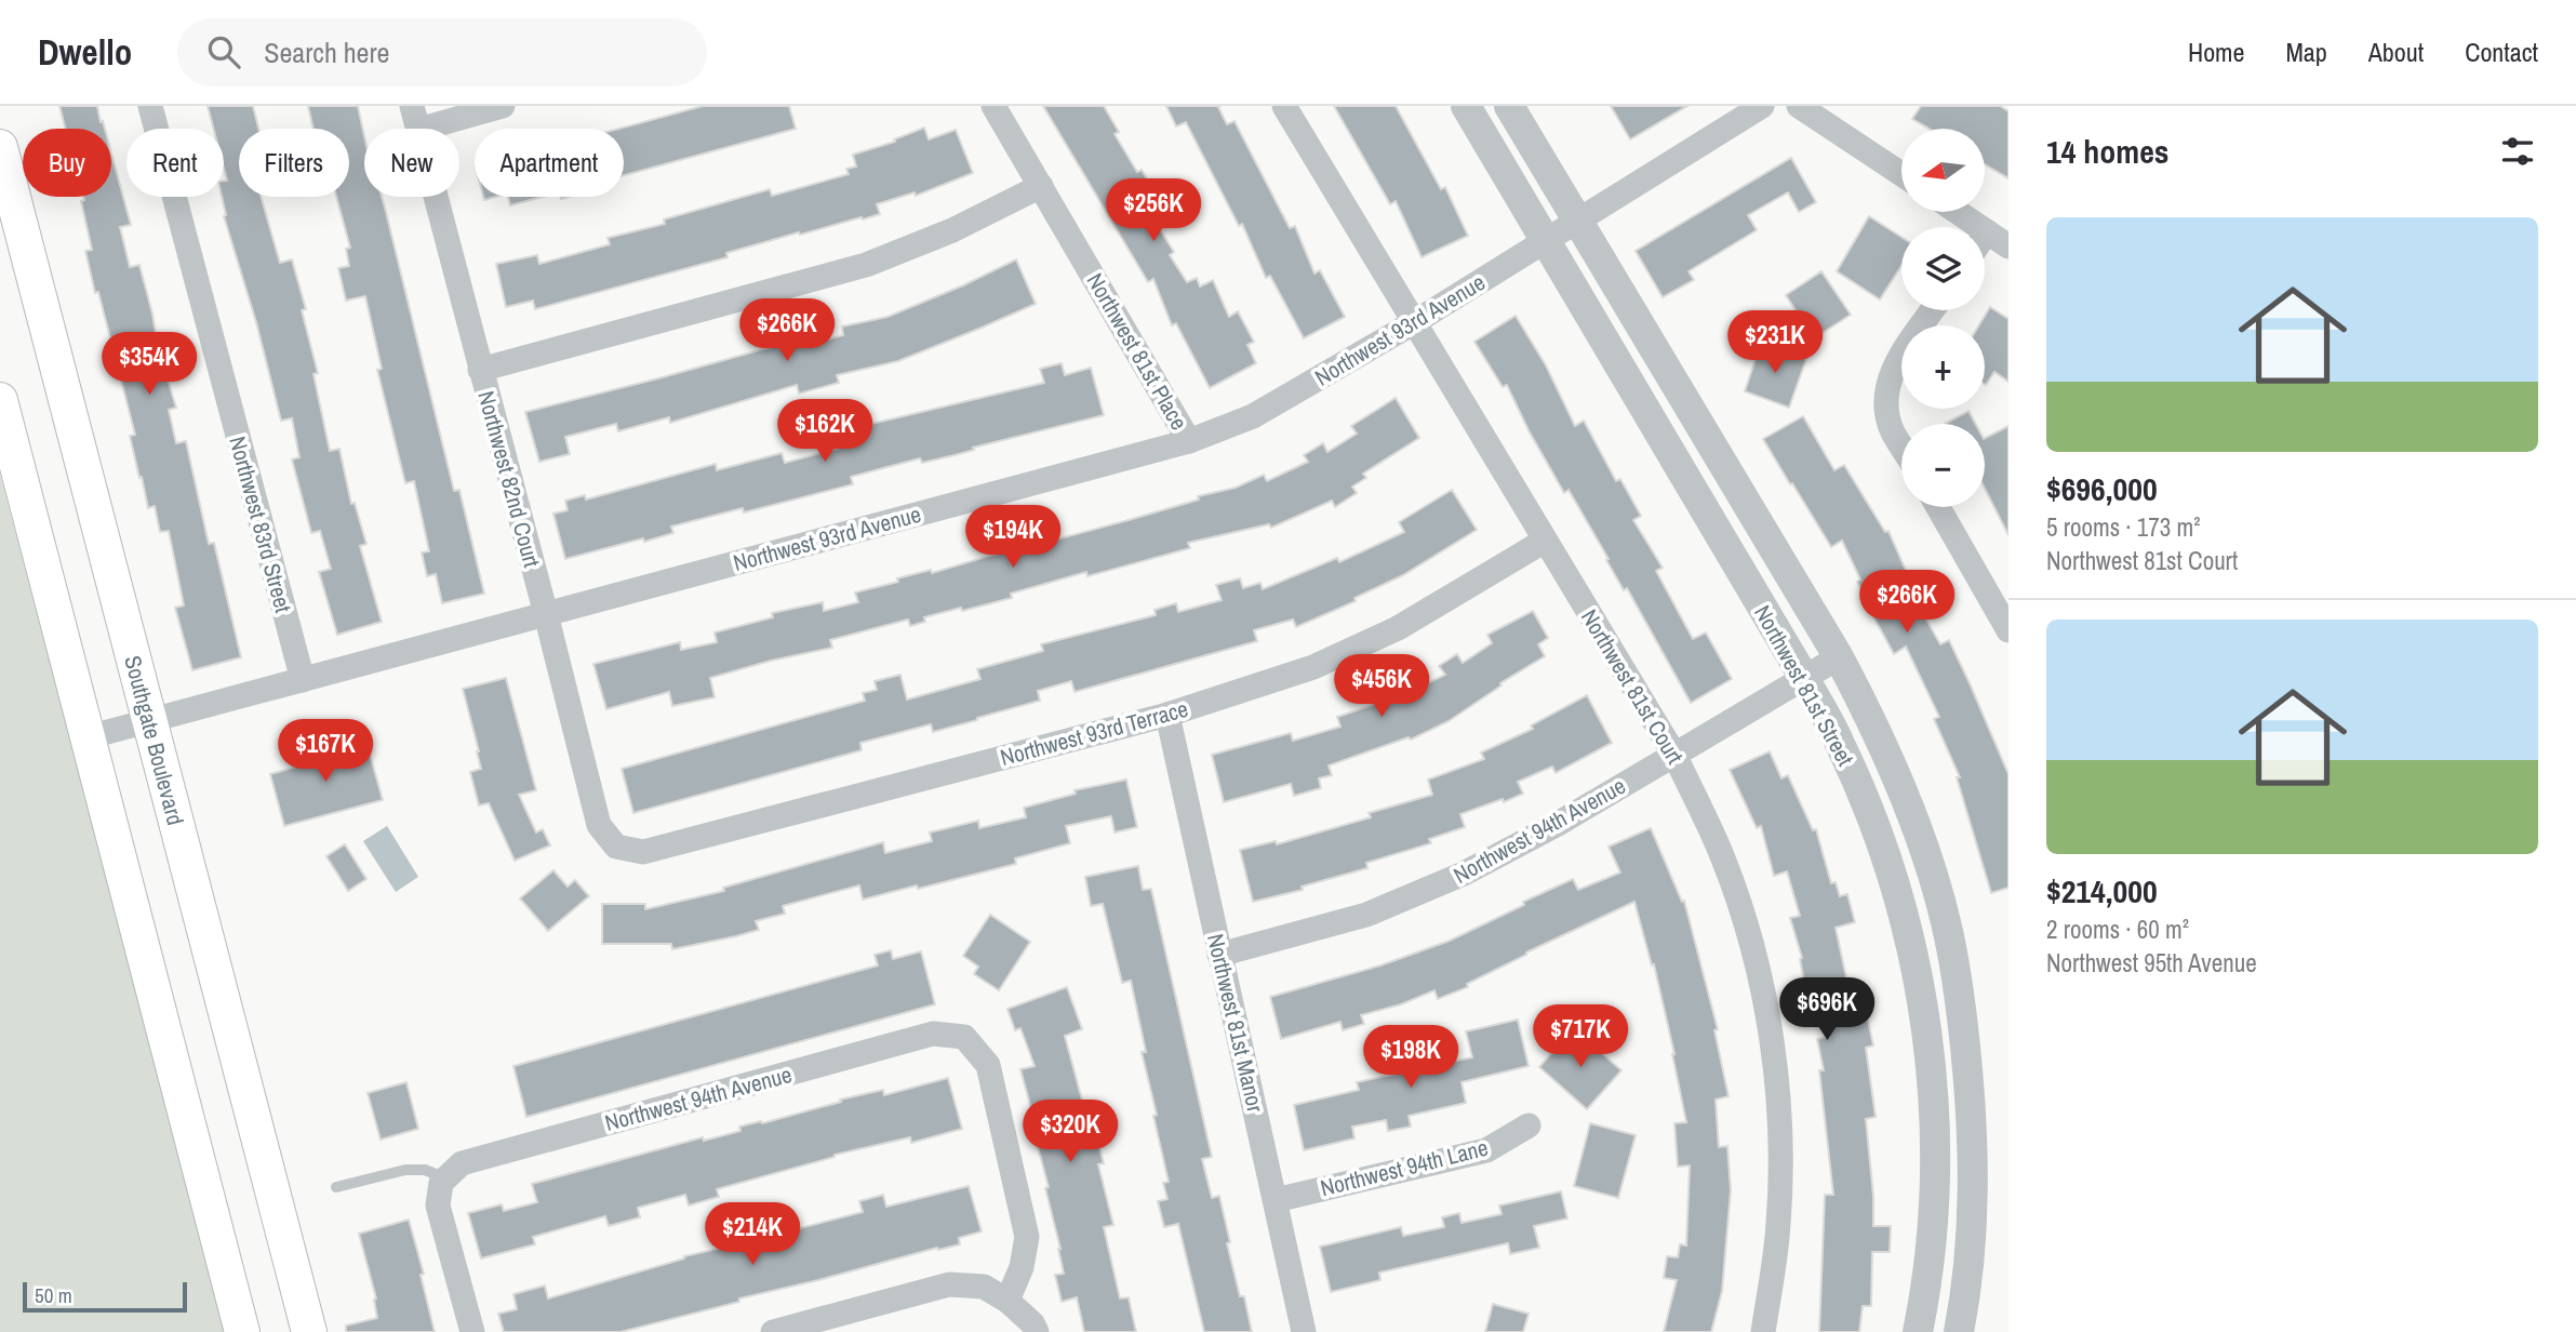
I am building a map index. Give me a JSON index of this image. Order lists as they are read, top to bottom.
{
  "streets": {
    "main road": ["Southgate Boulevard"],
    "street": [
      "Northwest 93rd Avenue",
      "Northwest 81st Place",
      "Northwest 82nd Court",
      "Northwest 83rd Street",
      "Northwest 81st Street",
      "Northwest 81st Court",
      "Northwest 93rd Terrace",
      "Northwest 94th Avenue",
      "Northwest 81st Manor",
      "Northwest 94th Lane"
    ]
  },
  "crossings": [
    ["Northwest 93rd Avenue", "Northwest 81st Place"],
    ["Northwest 93rd Avenue", "Northwest 82nd Court"],
    ["Northwest 93rd Avenue", "Northwest 83rd Street"],
    ["Northwest 93rd Avenue", "Northwest 81st Street"],
    ["Northwest 93rd Avenue", "Northwest 81st Court"],
    ["Northwest 93rd Avenue", "Southgate Boulevard"],
    ["Northwest 82nd Court", "Northwest 93rd Terrace"],
    ["Northwest 81st Street", "Northwest 94th Avenue"],
    ["Northwest 81st Court", "Northwest 93rd Terrace"],
    ["Northwest 81st Court", "Northwest 94th Avenue"],
    ["Northwest 93rd Terrace", "Northwest 81st Manor"],
    ["Northwest 94th Avenue", "Northwest 81st Manor"],
    ["Northwest 81st Manor", "Northwest 94th Lane"]
  ],
  "scale_bar": "50 m",
  "north": "left",
  "page": {
    "header": "Dwello",
    "search": "Search here",
    "nav": [
      "Home",
      "Map",
      "About",
      "Contact"
    ],
    "heading": "14 homes",
    "map_buttons": ["+", "−"],
    "chip": [
      "Buy",
      "Rent",
      "Filters",
      "New",
      "Apartment"
    ],
    "price": [
      "$256K",
      "$266K",
      "$231K",
      "$354K",
      "$162K",
      "$194K",
      "$266K",
      "$456K",
      "$167K",
      "$696K",
      "$717K",
      "$198K",
      "$320K",
      "$214K"
    ],
    "list": [
      {
        "name": "$696,000",
        "note": "5 rooms · 173 m² · Northwest 81st Court"
      },
      {
        "name": "$214,000",
        "note": "2 rooms · 60 m² · Northwest 95th Avenue"
      }
    ],
    "scale": "50 m"
  }
}
